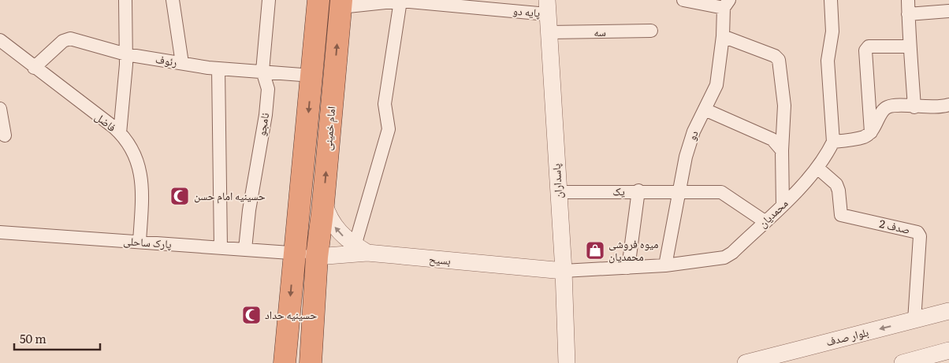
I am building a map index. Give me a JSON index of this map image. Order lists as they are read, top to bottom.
{
  "streets": {
    "highway": ["امام خمینی"],
    "street": [
      "پایه دو",
      "سه",
      "رئوف",
      "فاضل",
      "نامجو",
      "دو",
      "پاسداران",
      "یک",
      "محمدیان",
      "صدف 2",
      "پارک ساحلی",
      "بسیح",
      "بلوار صدف"
    ]
  },
  "crossings": [
    ["پایه دو", "امام خمینی"],
    ["پایه دو", "پاسداران"],
    ["سه", "پاسداران"],
    ["رئوف", "فاضل"],
    ["رئوف", "نامجو"],
    ["رئوف", "امام خمینی"],
    ["فاضل", "پارک ساحلی"],
    ["نامجو", "پارک ساحلی"],
    ["امام خمینی", "پارک ساحلی"],
    ["امام خمینی", "بسیح"],
    ["دو", "یک"],
    ["دو", "محمدیان"],
    ["پاسداران", "یک"],
    ["پاسداران", "محمدیان"],
    ["پاسداران", "بسیح"],
    ["یک", "محمدیان"],
    ["محمدیان", "صدف 2"],
    ["محمدیان", "بسیح"],
    ["صدف 2", "بلوار صدف"],
    ["پارک ساحلی", "بسیح"]
  ],
  "one_way": ["بلوار صدف"],
  "places": {
    "mosque": ["حسینیه امام حسن", "حسینیه حداد"],
    "shop": ["میوه فروشی محمدیان"]
  },
  "scale_bar": "50 m"
}
